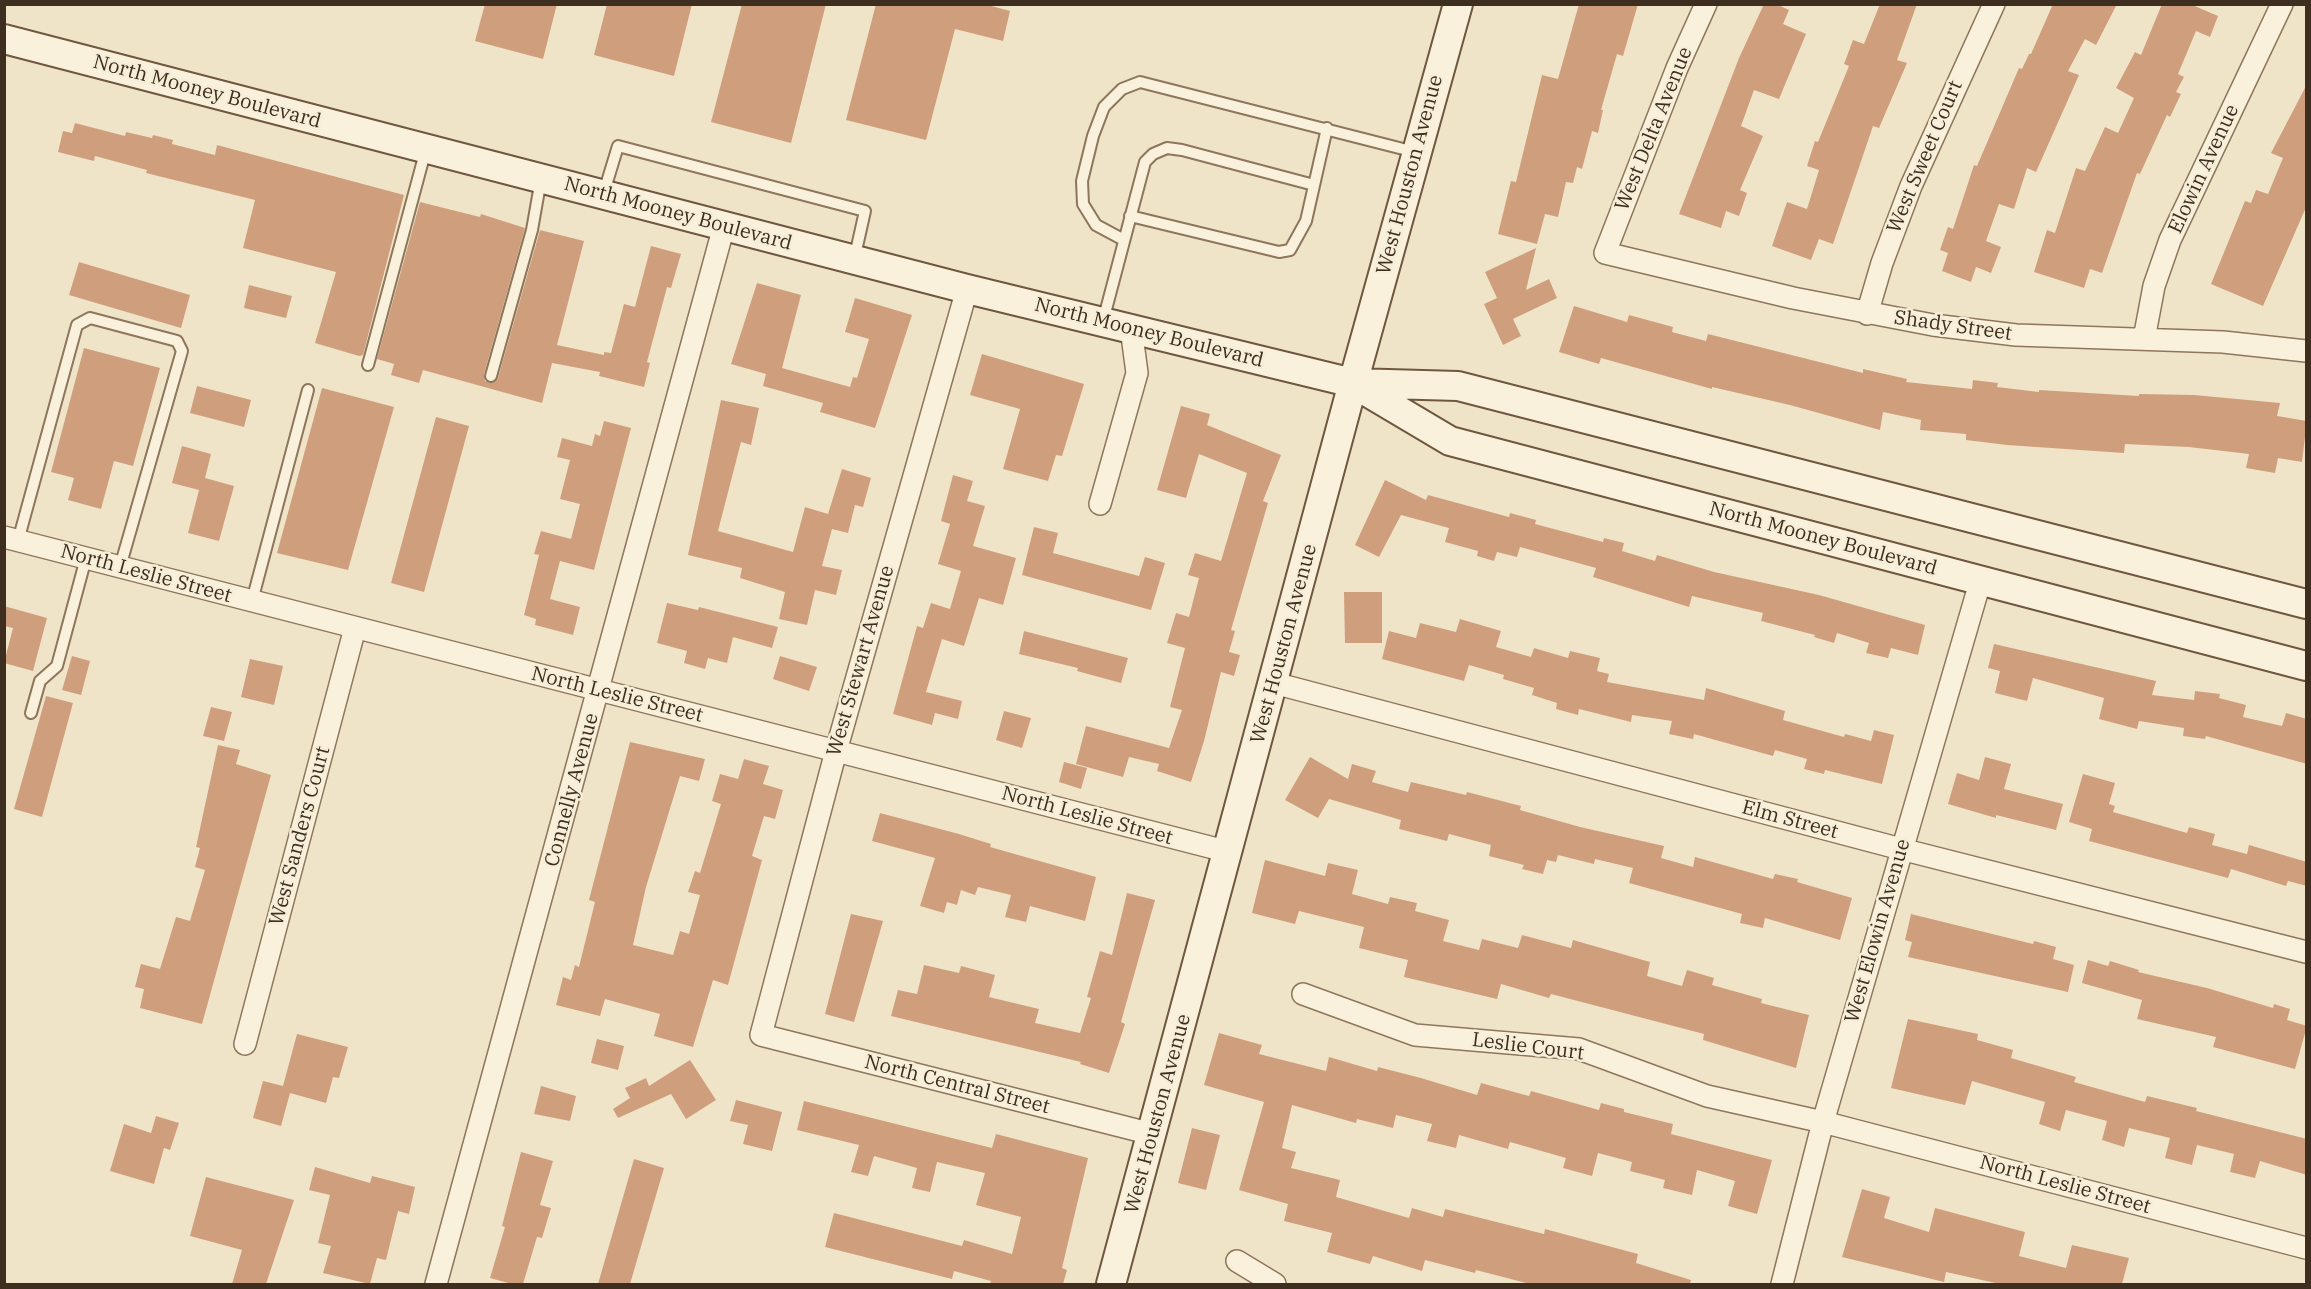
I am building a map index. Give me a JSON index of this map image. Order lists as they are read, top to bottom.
{
  "streets": {
    "street": [
      "North Mooney Boulevard",
      "West Delta Avenue",
      "West Sweet Court",
      "Elowin Avenue",
      "West Houston Avenue",
      "Shady Street",
      "North Leslie Street",
      "West Stewart Avenue",
      "Connelly Avenue",
      "Elm Street",
      "West Sanders Court",
      "West Elowin Avenue",
      "Leslie Court",
      "North Central Street"
    ]
  },
  "crossings": [
    ["North Mooney Boulevard", "West Houston Avenue"],
    ["North Mooney Boulevard", "West Stewart Avenue"],
    ["North Mooney Boulevard", "Connelly Avenue"],
    ["North Mooney Boulevard", "West Elowin Avenue"],
    ["West Delta Avenue", "Shady Street"],
    ["West Sweet Court", "Shady Street"],
    ["Elowin Avenue", "Shady Street"],
    ["West Houston Avenue", "North Leslie Street"],
    ["West Houston Avenue", "Elm Street"],
    ["West Houston Avenue", "North Central Street"],
    ["North Leslie Street", "West Stewart Avenue"],
    ["North Leslie Street", "Connelly Avenue"],
    ["North Leslie Street", "West Sanders Court"],
    ["North Leslie Street", "West Elowin Avenue"],
    ["North Leslie Street", "Leslie Court"],
    ["West Stewart Avenue", "North Central Street"],
    ["Elm Street", "West Elowin Avenue"],
    ["West Elowin Avenue", "Leslie Court"]
  ]
}
